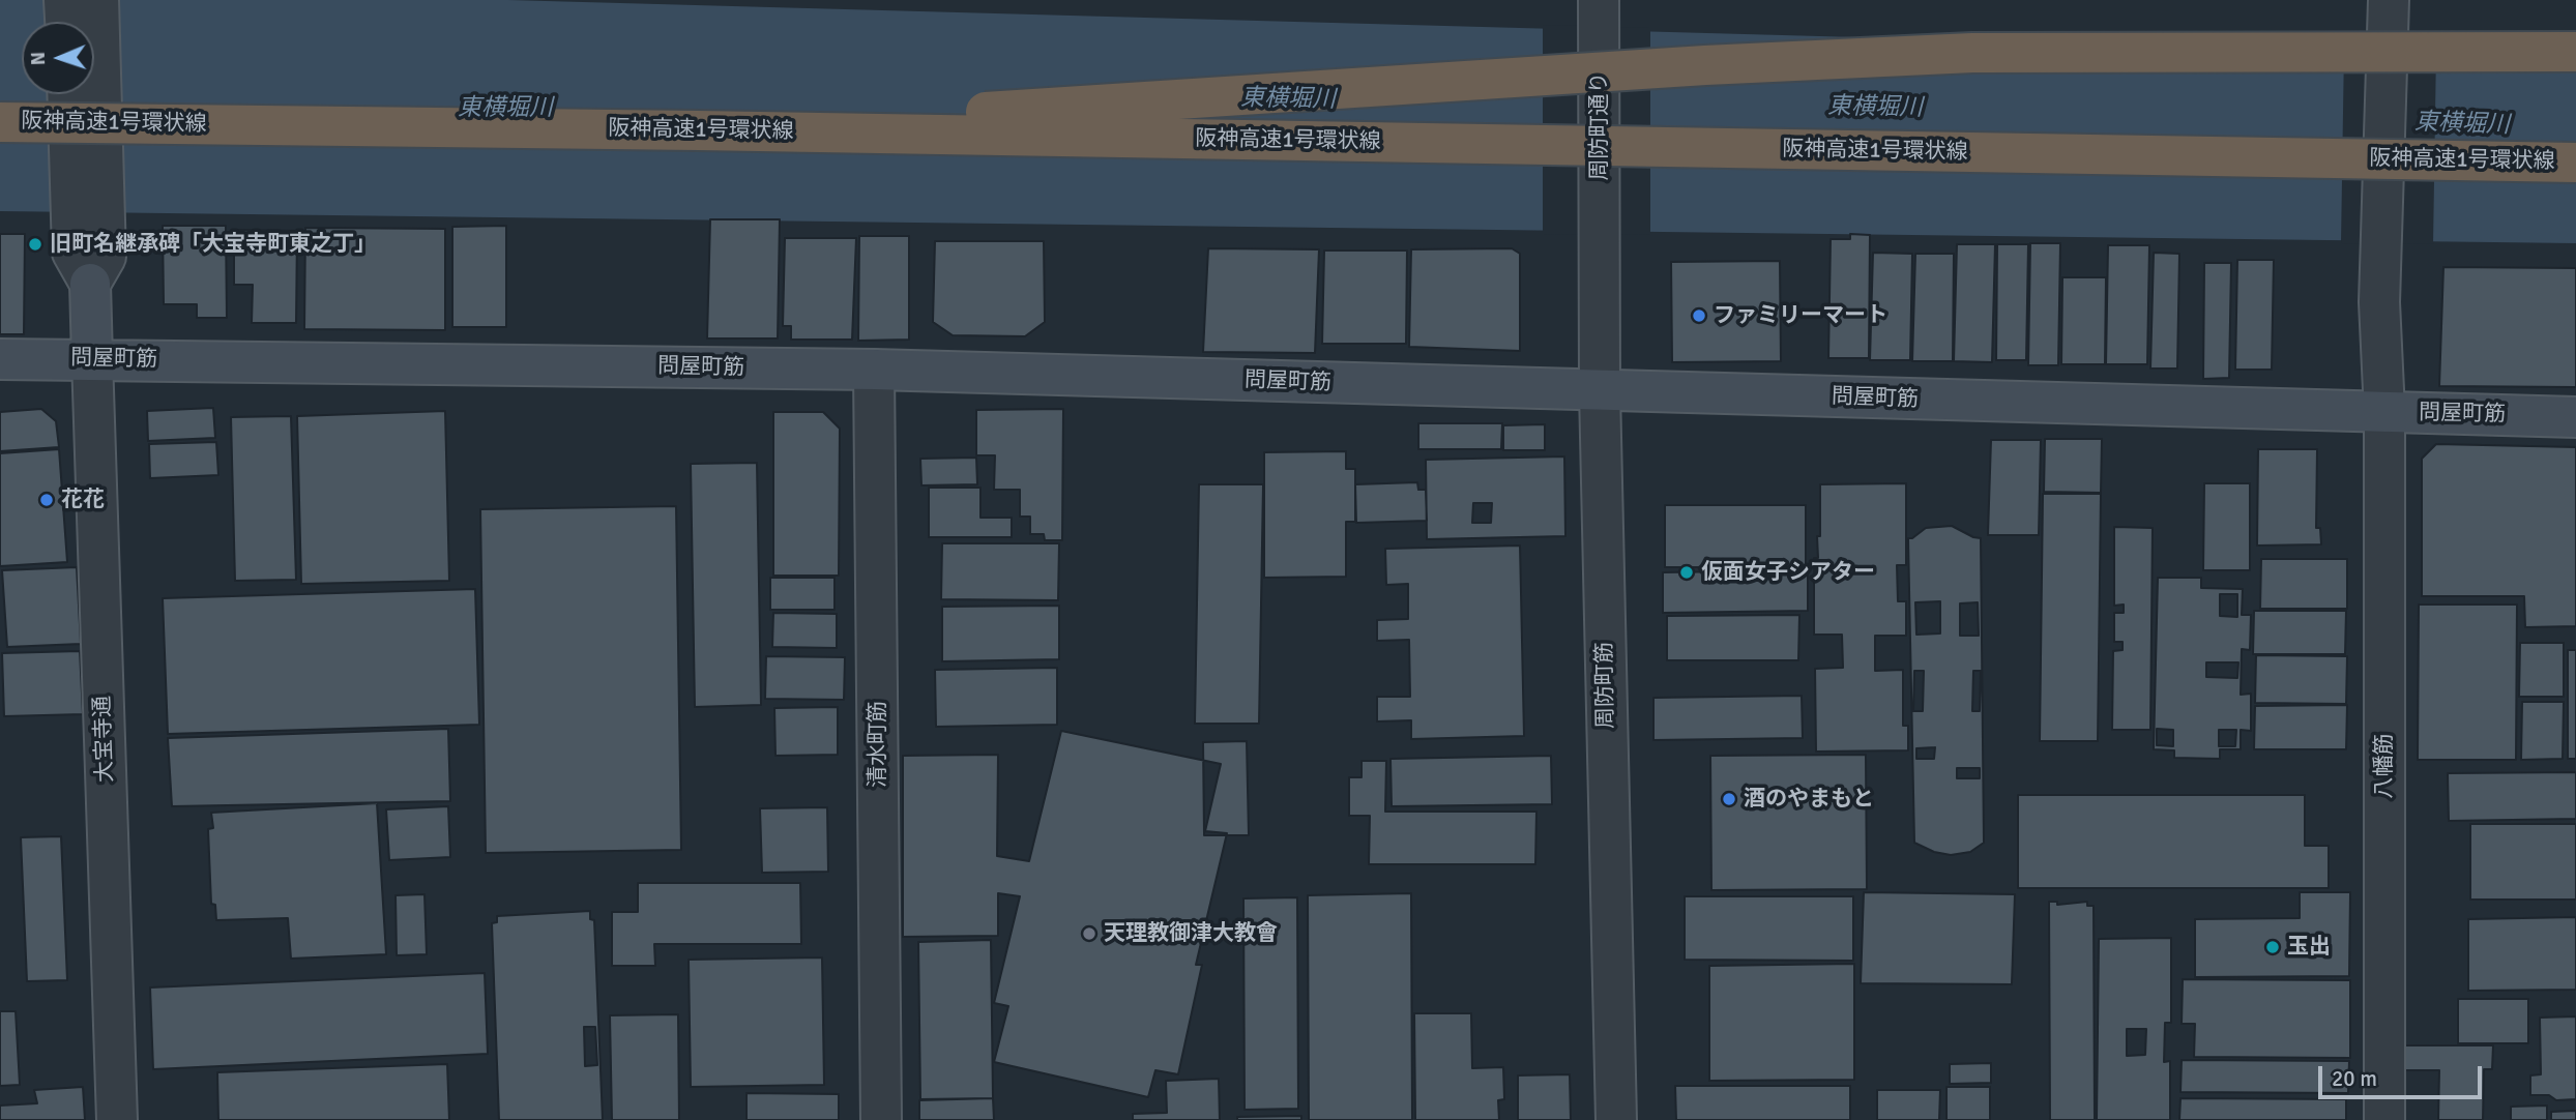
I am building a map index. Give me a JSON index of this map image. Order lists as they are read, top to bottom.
{
  "streets": {
    "highway": ["阪神高速1号環状線"],
    "street": [
      "周防町通り",
      "問屋町筋",
      "周防町筋",
      "大宝寺通",
      "清水町筋",
      "八幡筋"
    ]
  },
  "crossings": [
    ["周防町通り", "周防町筋"],
    ["問屋町筋", "周防町筋"],
    ["問屋町筋", "大宝寺通"],
    ["問屋町筋", "清水町筋"],
    ["問屋町筋", "八幡筋"]
  ],
  "water": ["東横堀川"],
  "places": [
    "旧町名継承碑「大宝寺町東之丁」",
    "ファミリーマート",
    "花花",
    "仮面女子シアター",
    "酒のやまもと",
    "天理教御津大教會",
    "玉出"
  ],
  "scale_bar": "20 m",
  "north": "left"
}
